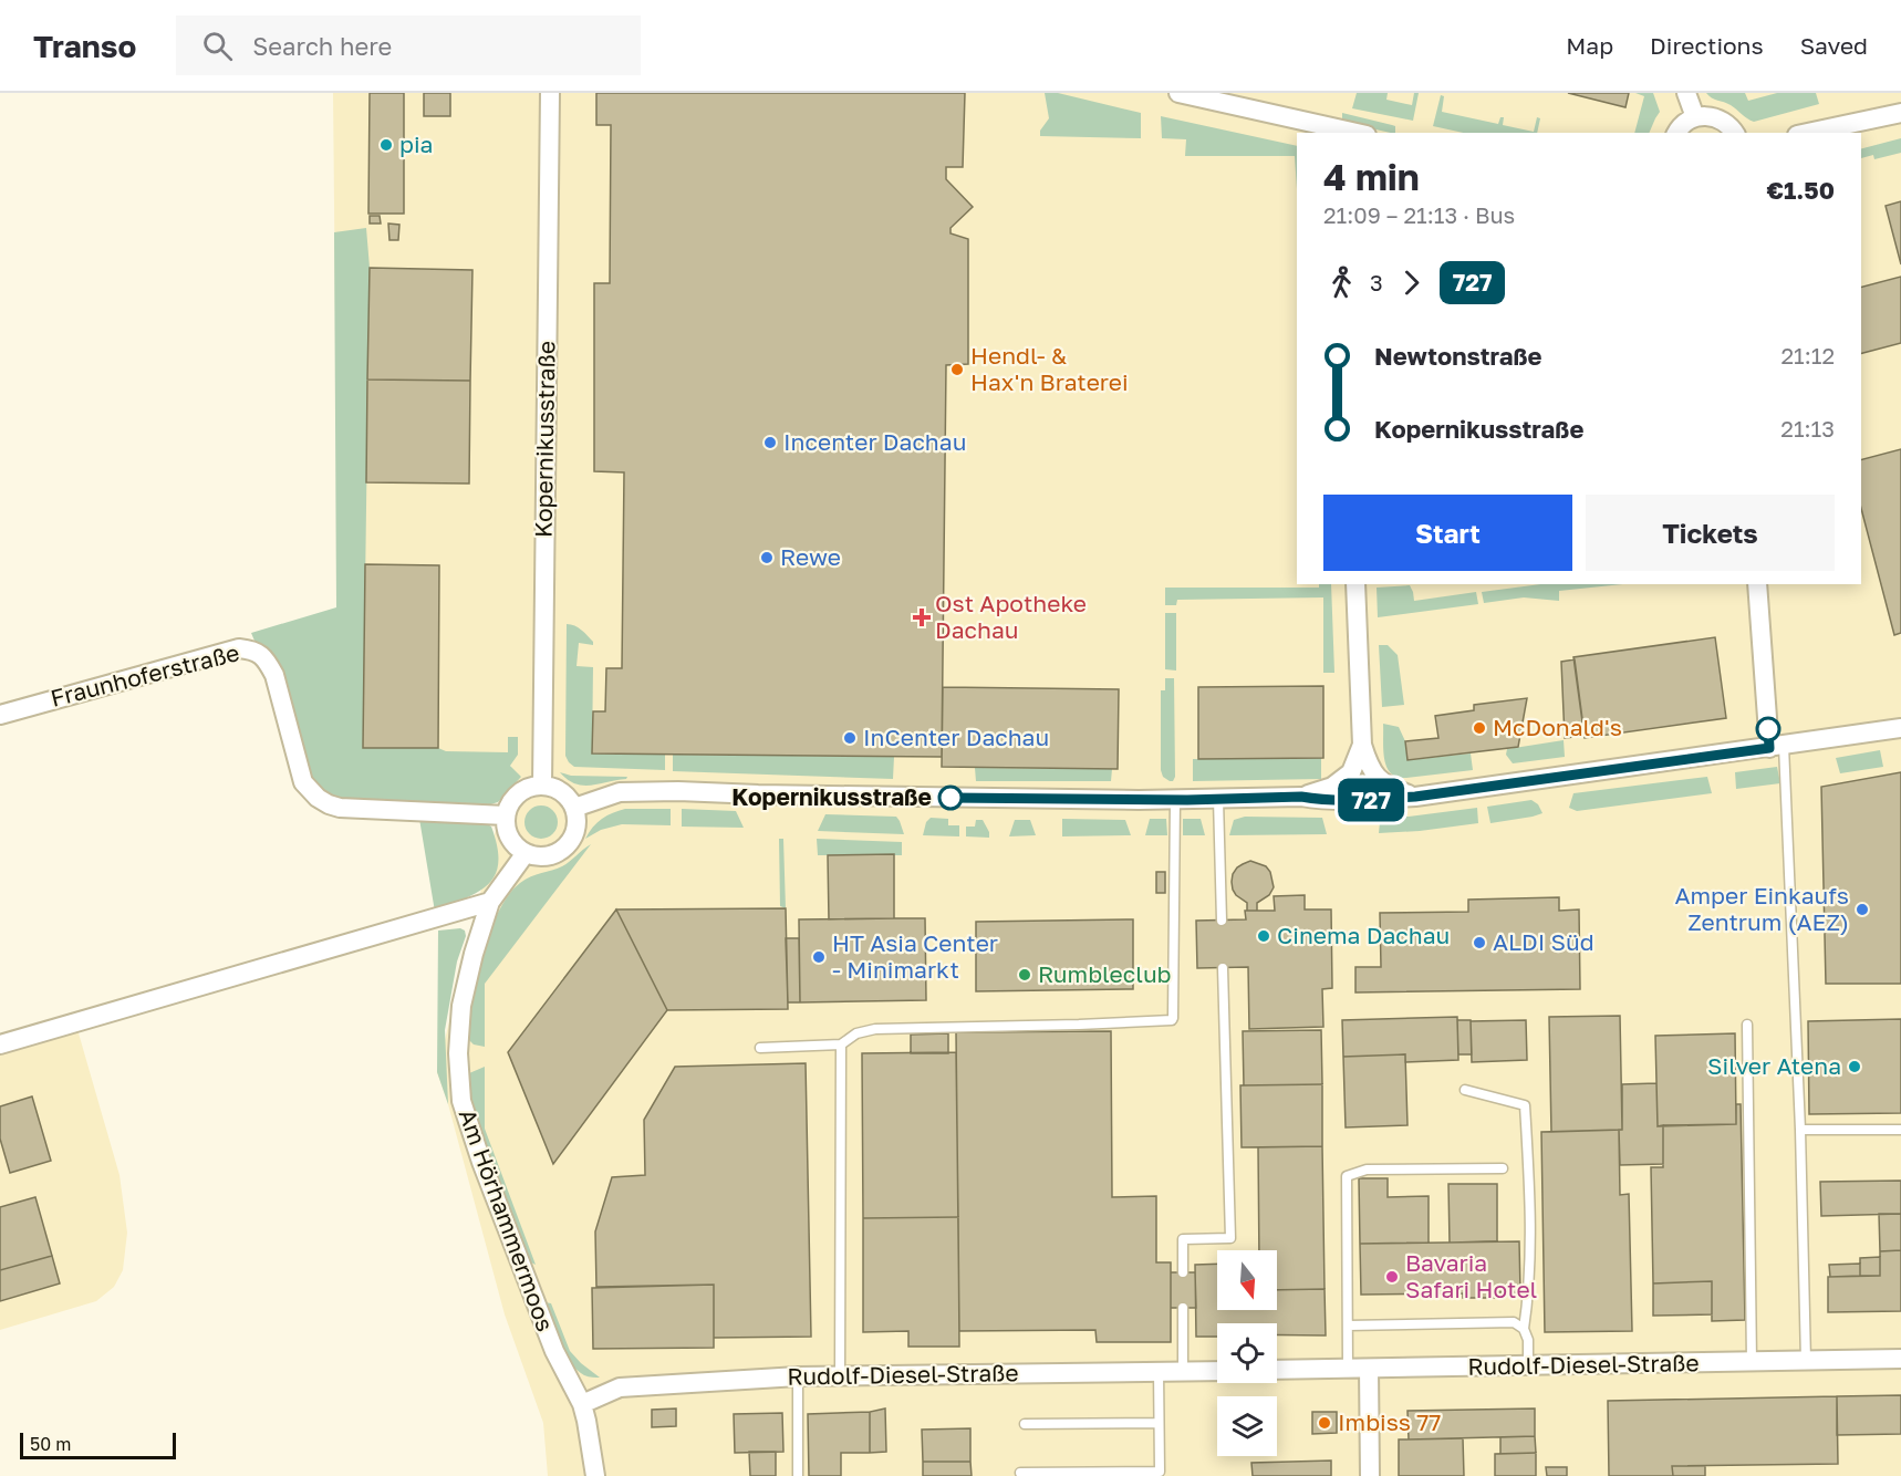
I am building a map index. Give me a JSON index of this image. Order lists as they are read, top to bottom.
{
  "streets": {
    "street": [
      "Kopernikusstraße",
      "Fraunhoferstraße",
      "Am Hörhammermoos",
      "Rudolf-Diesel-Straße"
    ]
  },
  "crossings": [
    ["Kopernikusstraße", "Fraunhoferstraße"],
    ["Kopernikusstraße", "Am Hörhammermoos"],
    ["Fraunhoferstraße", "Am Hörhammermoos"],
    ["Am Hörhammermoos", "Rudolf-Diesel-Straße"]
  ],
  "places": {
    "other": [
      "pia",
      "Hendl- & Hax'n Braterei",
      "Incenter Dachau",
      "Rewe",
      "McDonald's",
      "InCenter Dachau",
      "Kopernikusstraße",
      "Amper Einkaufs Zentrum (AEZ)",
      "Cinema Dachau",
      "ALDI Süd",
      "HT Asia Center - Minimarkt",
      "Rumbleclub",
      "Silver Atena",
      "Bavaria Safari Hotel",
      "Imbiss 77"
    ],
    "health": ["Ost Apotheke Dachau"]
  },
  "lines": ["bus line 727"],
  "scale_bar": "50 m",
  "north": "bottom",
  "page": {
    "header": "Transo",
    "search": "Search here",
    "nav": ["Map", "Directions", "Saved"],
    "on_map": "727",
    "heading": ["4 min", "21:09 – 21:13 · Bus", "€1.50"],
    "legs": ["3", "727"],
    "list": [
      {
        "name": "Newtonstraße",
        "value": "21:12"
      },
      {
        "name": "Kopernikusstraße",
        "value": "21:13"
      }
    ],
    "buttons": ["Start", "Tickets"],
    "scale": "50 m"
  }
}
